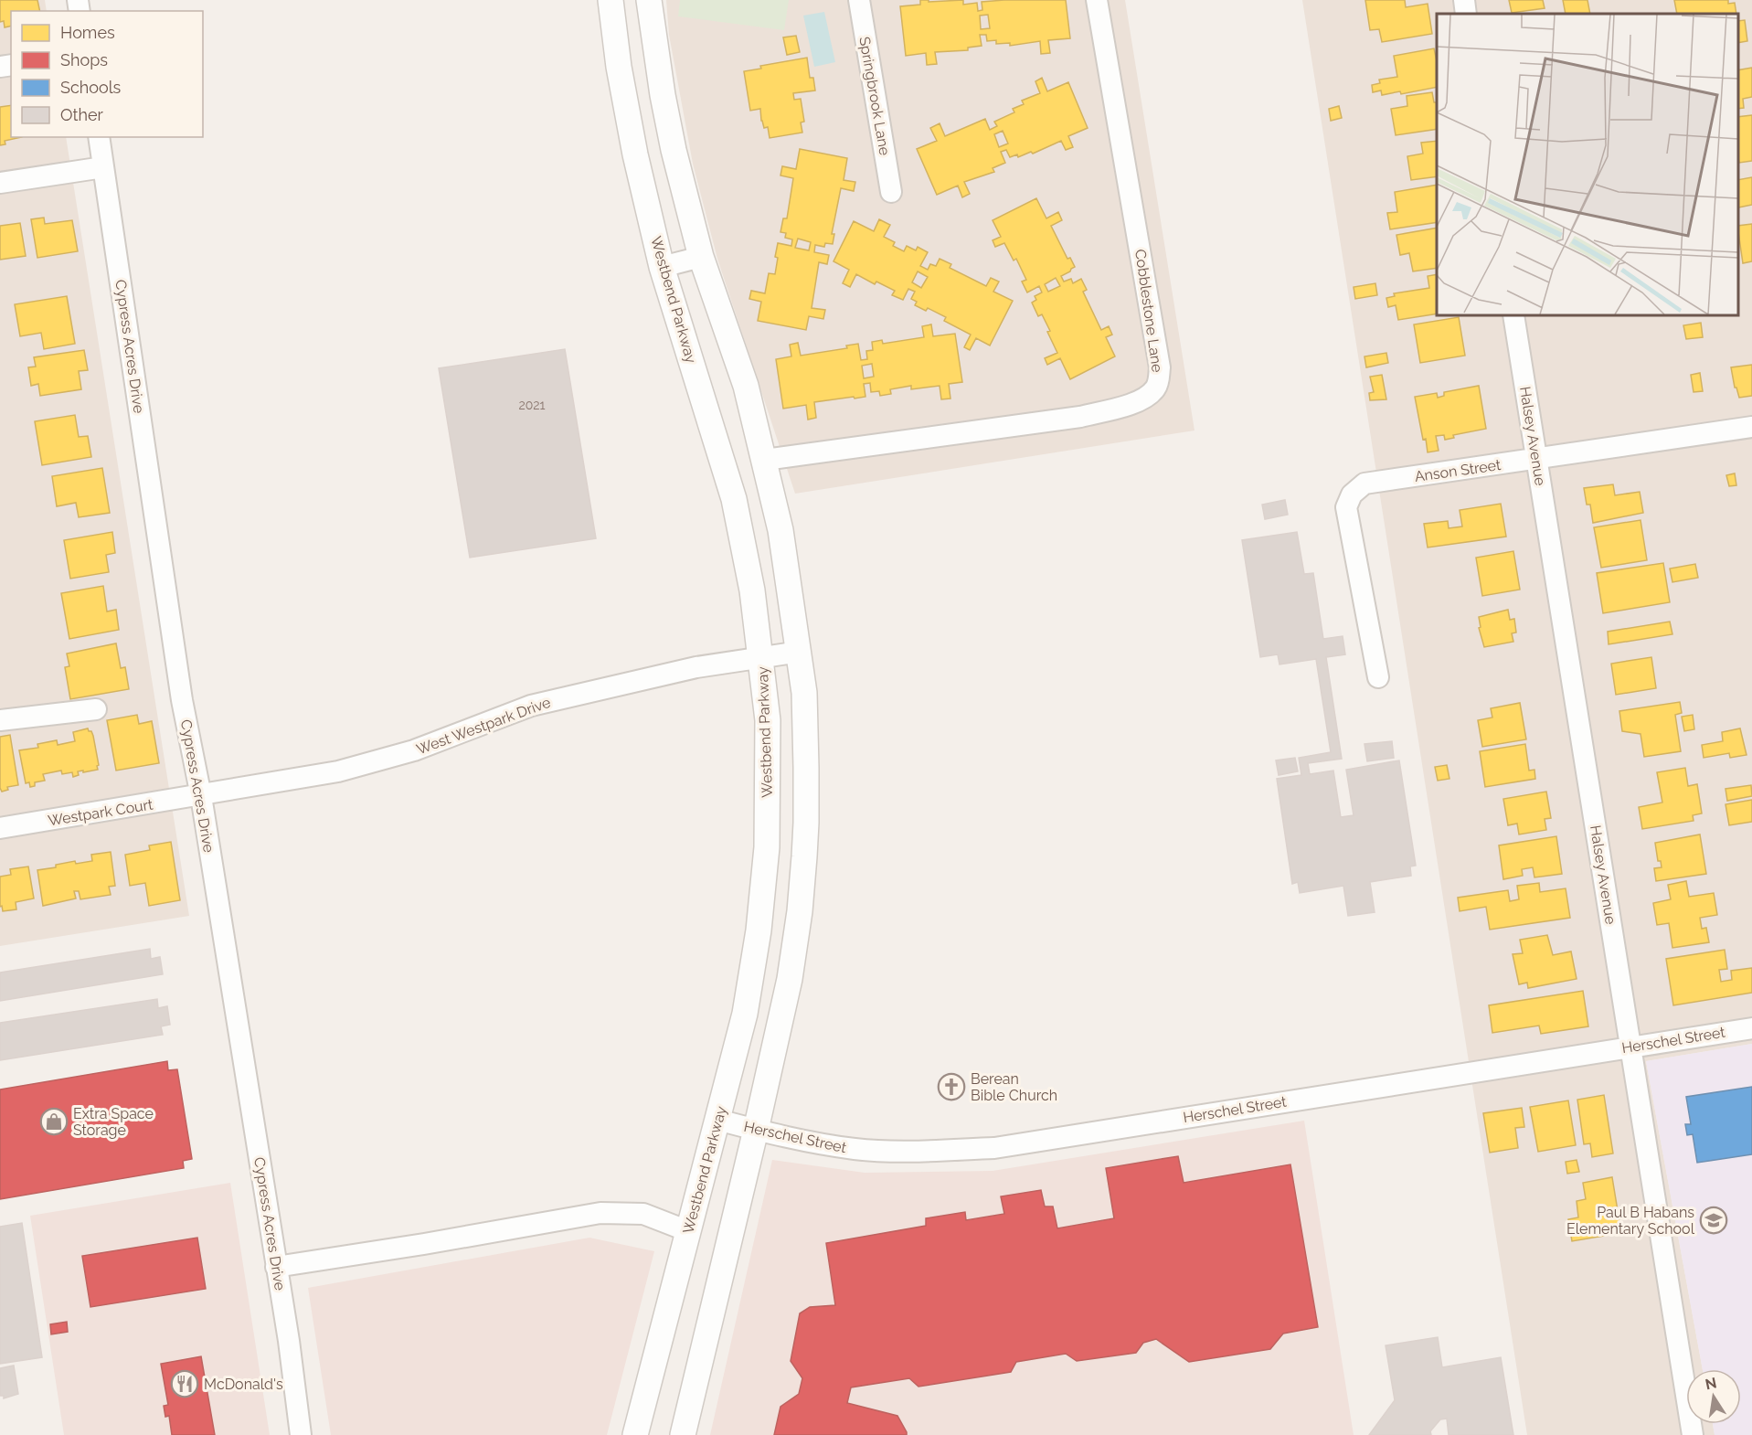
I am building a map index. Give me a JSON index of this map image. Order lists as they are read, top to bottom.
{
  "streets": {
    "street": [
      "Springbrook Lane",
      "Westbend Parkway",
      "Cobblestone Lane",
      "Cypress Acres Drive",
      "Halsey Avenue",
      "Anson Street",
      "West Westpark Drive",
      "Westpark Court",
      "Herschel Street"
    ]
  },
  "crossings": [
    ["Westbend Parkway", "West Westpark Drive"],
    ["Westbend Parkway", "Herschel Street"],
    ["Cypress Acres Drive", "West Westpark Drive"],
    ["Cypress Acres Drive", "Westpark Court"],
    ["Halsey Avenue", "Anson Street"],
    ["Halsey Avenue", "Herschel Street"],
    ["West Westpark Drive", "Westpark Court"]
  ],
  "places": {
    "church": ["Berean Bible Church"],
    "shop": ["Extra Space Storage"],
    "school or university": ["Paul B Habans Elementary School"],
    "restaurant": ["McDonald's"]
  },
  "house_numbers": ["2021"],
  "legend": [
    "Homes",
    "Shops",
    "Schools",
    "Other"
  ],
  "north": "top"
}
